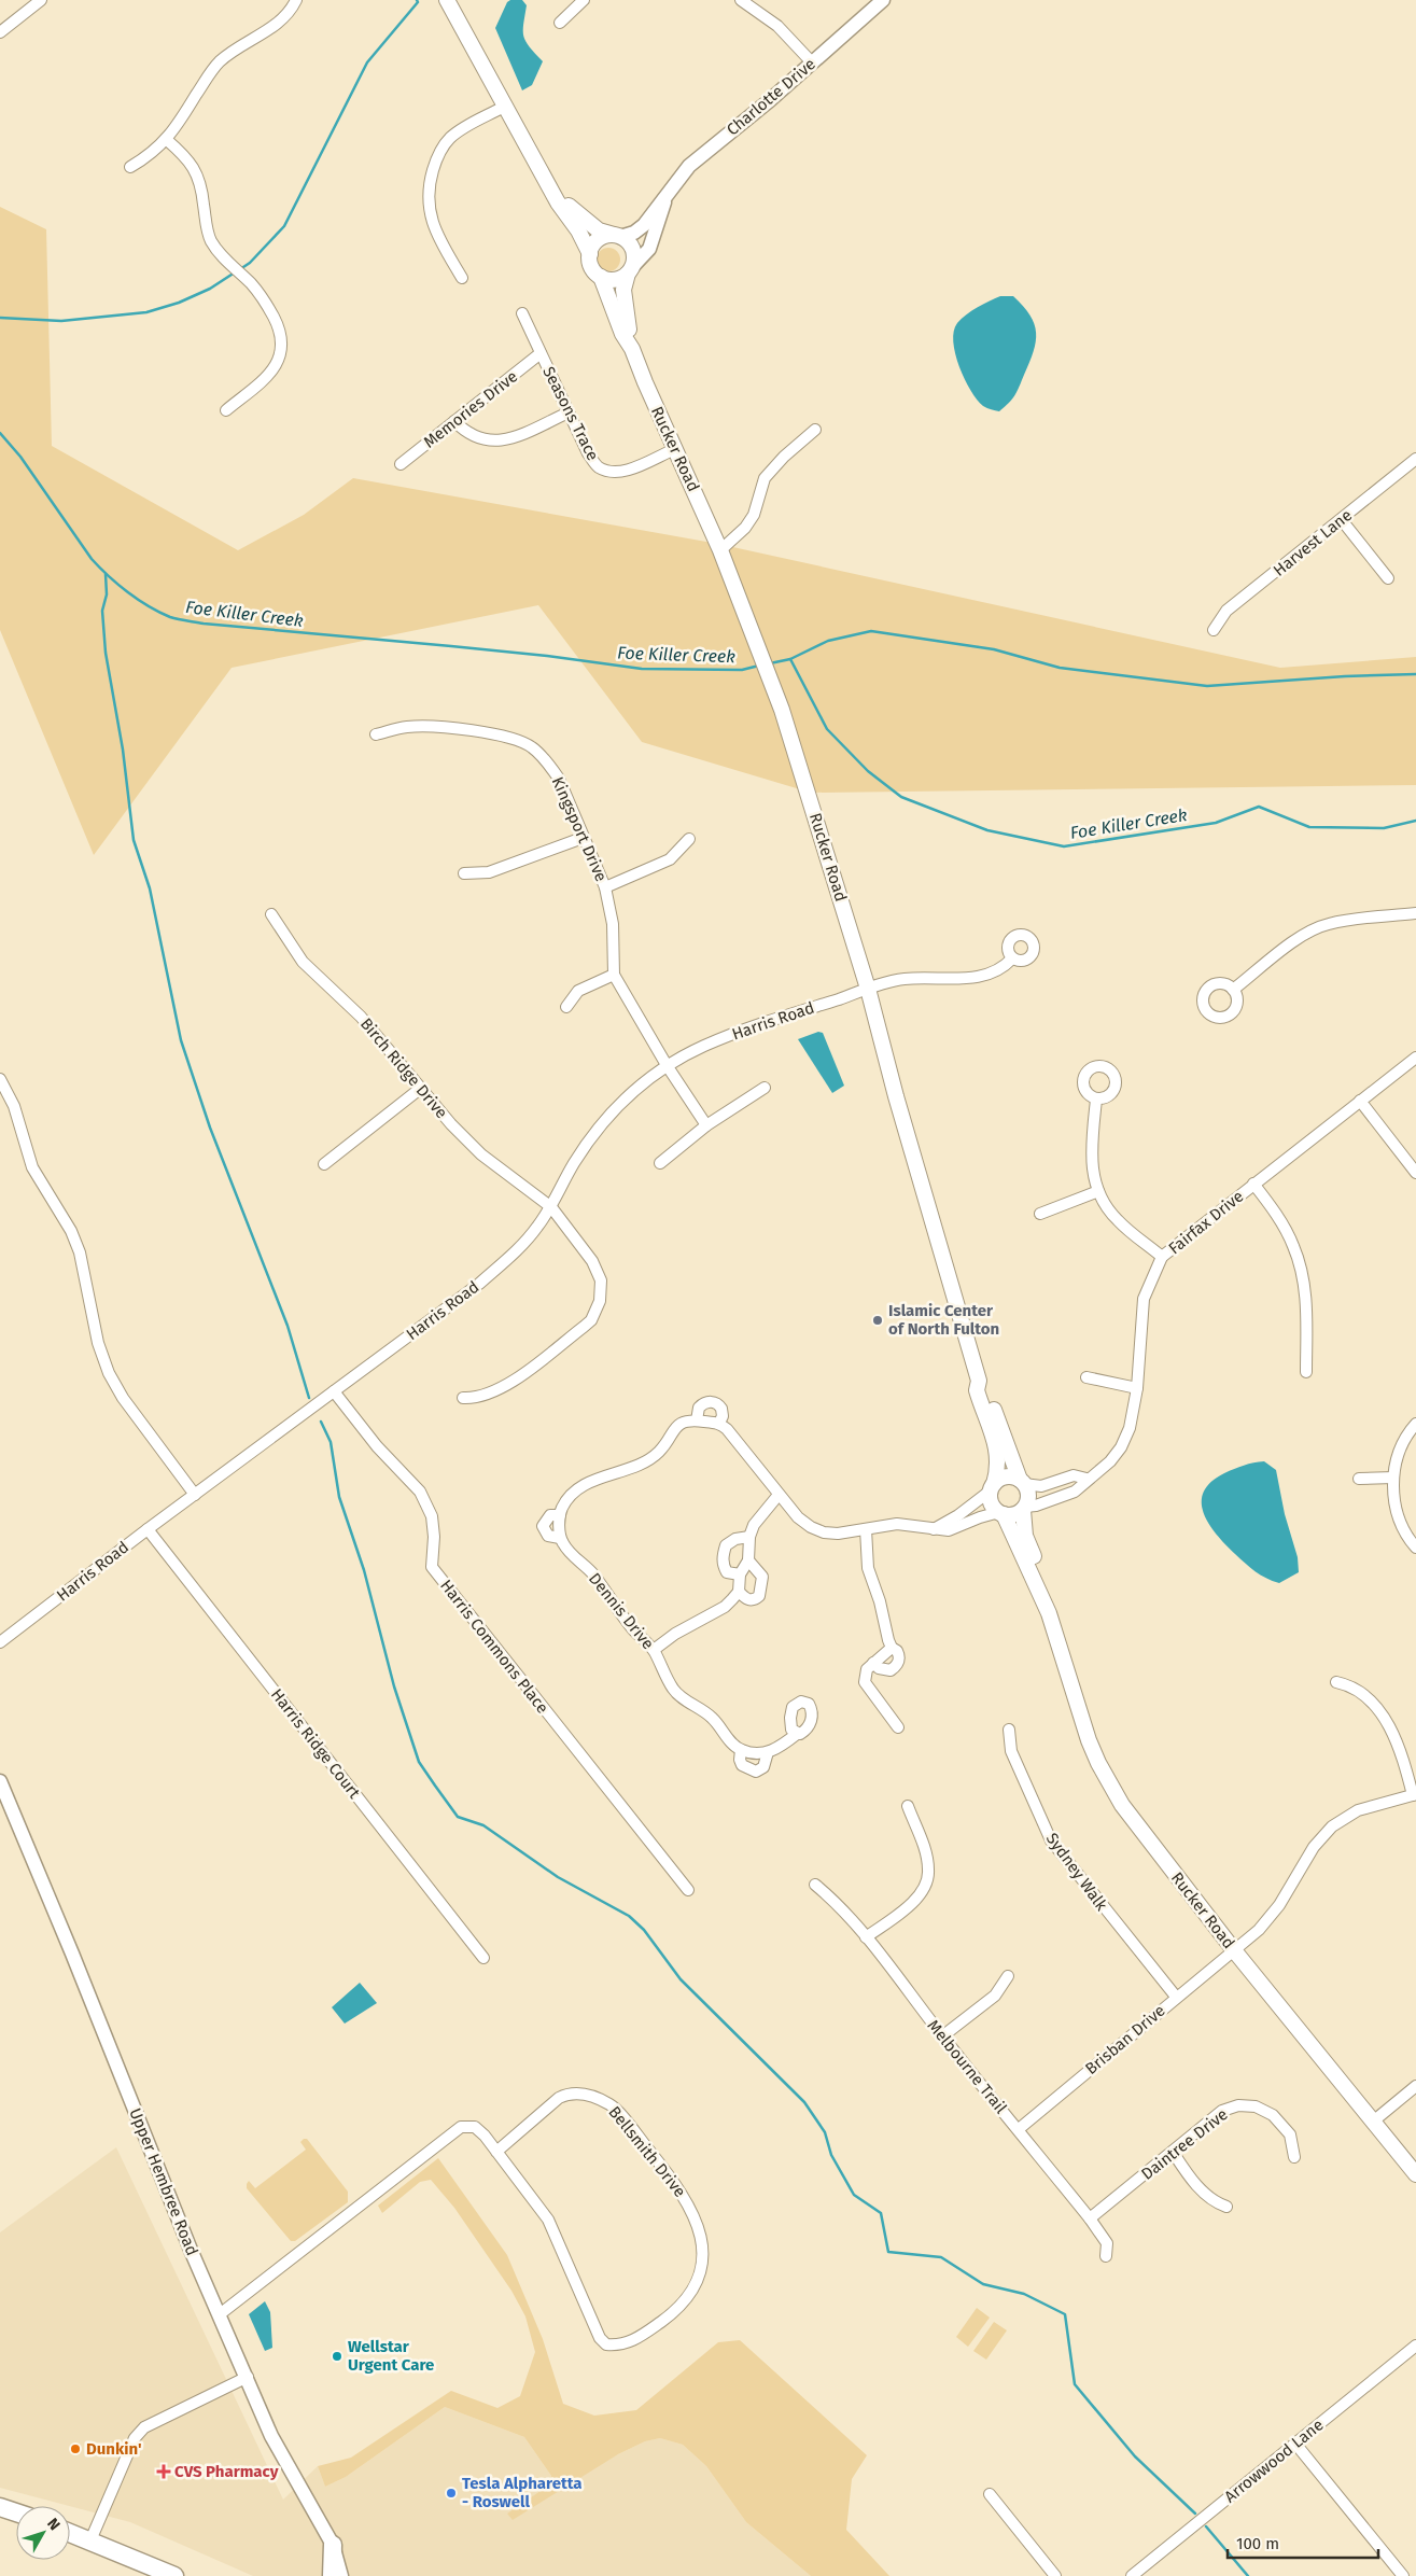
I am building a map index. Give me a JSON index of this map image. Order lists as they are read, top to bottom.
{
  "streets": {
    "main road": ["Rucker Road"],
    "street": [
      "Charlotte Drive",
      "Memories Drive",
      "Seasons Trace",
      "Harvest Lane",
      "Kingsport Drive",
      "Harris Road",
      "Birch Ridge Drive",
      "Fairfax Drive",
      "Dennis Drive",
      "Harris Commons Place",
      "Harris Ridge Court",
      "Sydney Walk",
      "Brisban Drive",
      "Melbourne Trail",
      "Daintree Drive",
      "Bellsmith Drive",
      "Upper Hembree Road",
      "Arrowwood Lane"
    ]
  },
  "crossings": [
    ["Charlotte Drive", "Rucker Road"],
    ["Memories Drive", "Seasons Trace"],
    ["Seasons Trace", "Rucker Road"],
    ["Rucker Road", "Harris Road"],
    ["Rucker Road", "Fairfax Drive"],
    ["Rucker Road", "Brisban Drive"],
    ["Kingsport Drive", "Harris Road"],
    ["Harris Road", "Birch Ridge Drive"],
    ["Harris Road", "Harris Commons Place"],
    ["Harris Road", "Harris Ridge Court"],
    ["Sydney Walk", "Brisban Drive"],
    ["Brisban Drive", "Melbourne Trail"],
    ["Melbourne Trail", "Daintree Drive"],
    ["Bellsmith Drive", "Upper Hembree Road"]
  ],
  "water": ["Foe Killer Creek"],
  "places": {
    "other": [
      "Islamic Center of North Fulton",
      "Wellstar Urgent Care",
      "Dunkin'",
      "Tesla Alpharetta - Roswell"
    ],
    "health": ["CVS Pharmacy"]
  },
  "scale_bar": "100 m",
  "north": "top right"
}
